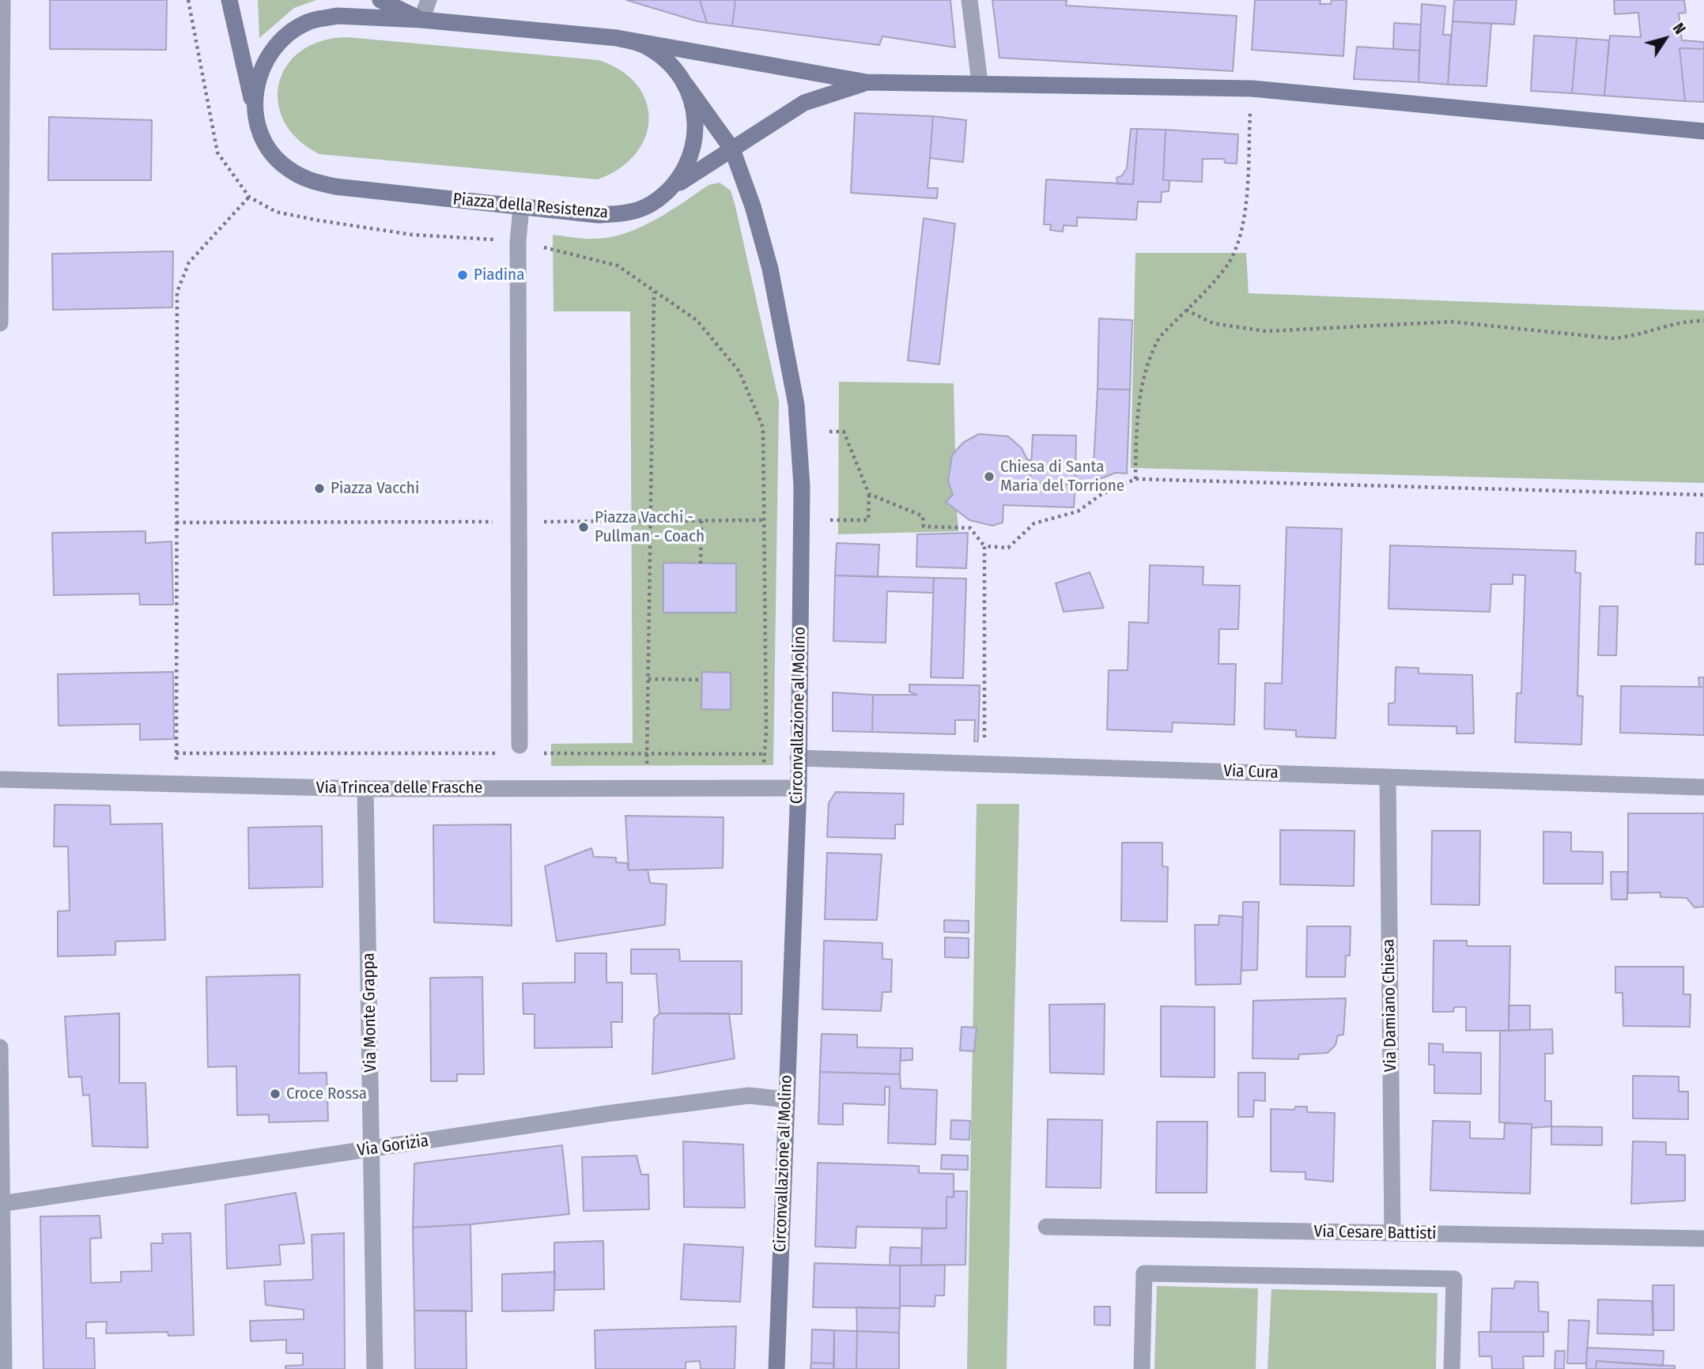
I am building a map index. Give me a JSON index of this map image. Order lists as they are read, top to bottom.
{
  "streets": {
    "street": [
      "Piazza della Resistenza",
      "Circonvallazione al Molino",
      "Via Cura",
      "Via Trincea delle Frasche",
      "Via Damiano Chiesa",
      "Via Monte Grappa",
      "Via Gorizia",
      "Via Cesare Battisti"
    ]
  },
  "crossings": [
    ["Piazza della Resistenza", "Circonvallazione al Molino"],
    ["Circonvallazione al Molino", "Via Cura"],
    ["Circonvallazione al Molino", "Via Trincea delle Frasche"],
    ["Circonvallazione al Molino", "Via Gorizia"],
    ["Via Cura", "Via Damiano Chiesa"],
    ["Via Trincea delle Frasche", "Via Monte Grappa"],
    ["Via Damiano Chiesa", "Via Cesare Battisti"],
    ["Via Monte Grappa", "Via Gorizia"]
  ],
  "places": [
    "Piadina",
    "Chiesa di Santa Maria del Torrione",
    "Piazza Vacchi",
    "Piazza Vacchi - Pullman - Coach",
    "Croce Rossa"
  ],
  "north": "top right"
}
